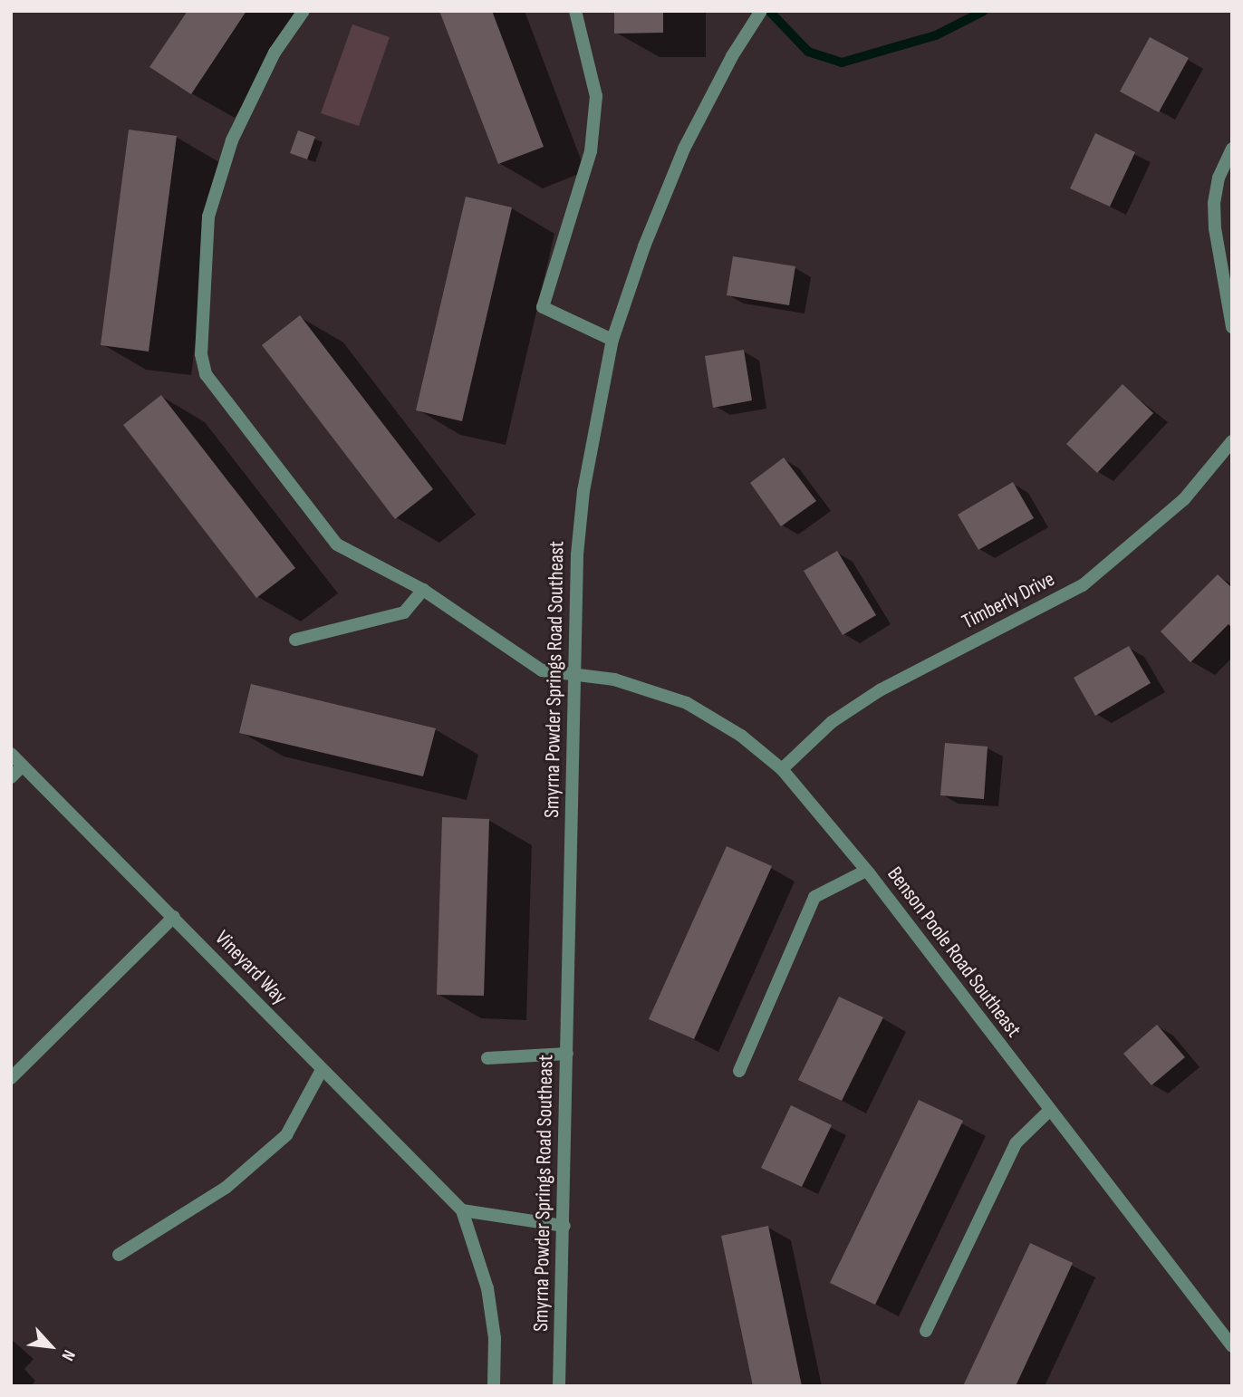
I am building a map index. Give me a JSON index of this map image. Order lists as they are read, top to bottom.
{
  "streets": {
    "street": [
      "Timberly Drive",
      "Smyrna Powder Springs Road Southeast",
      "Benson Poole Road Southeast",
      "Vineyard Way"
    ]
  },
  "crossings": [
    ["Timberly Drive", "Benson Poole Road Southeast"],
    ["Smyrna Powder Springs Road Southeast", "Benson Poole Road Southeast"]
  ],
  "north": "bottom right"
}
